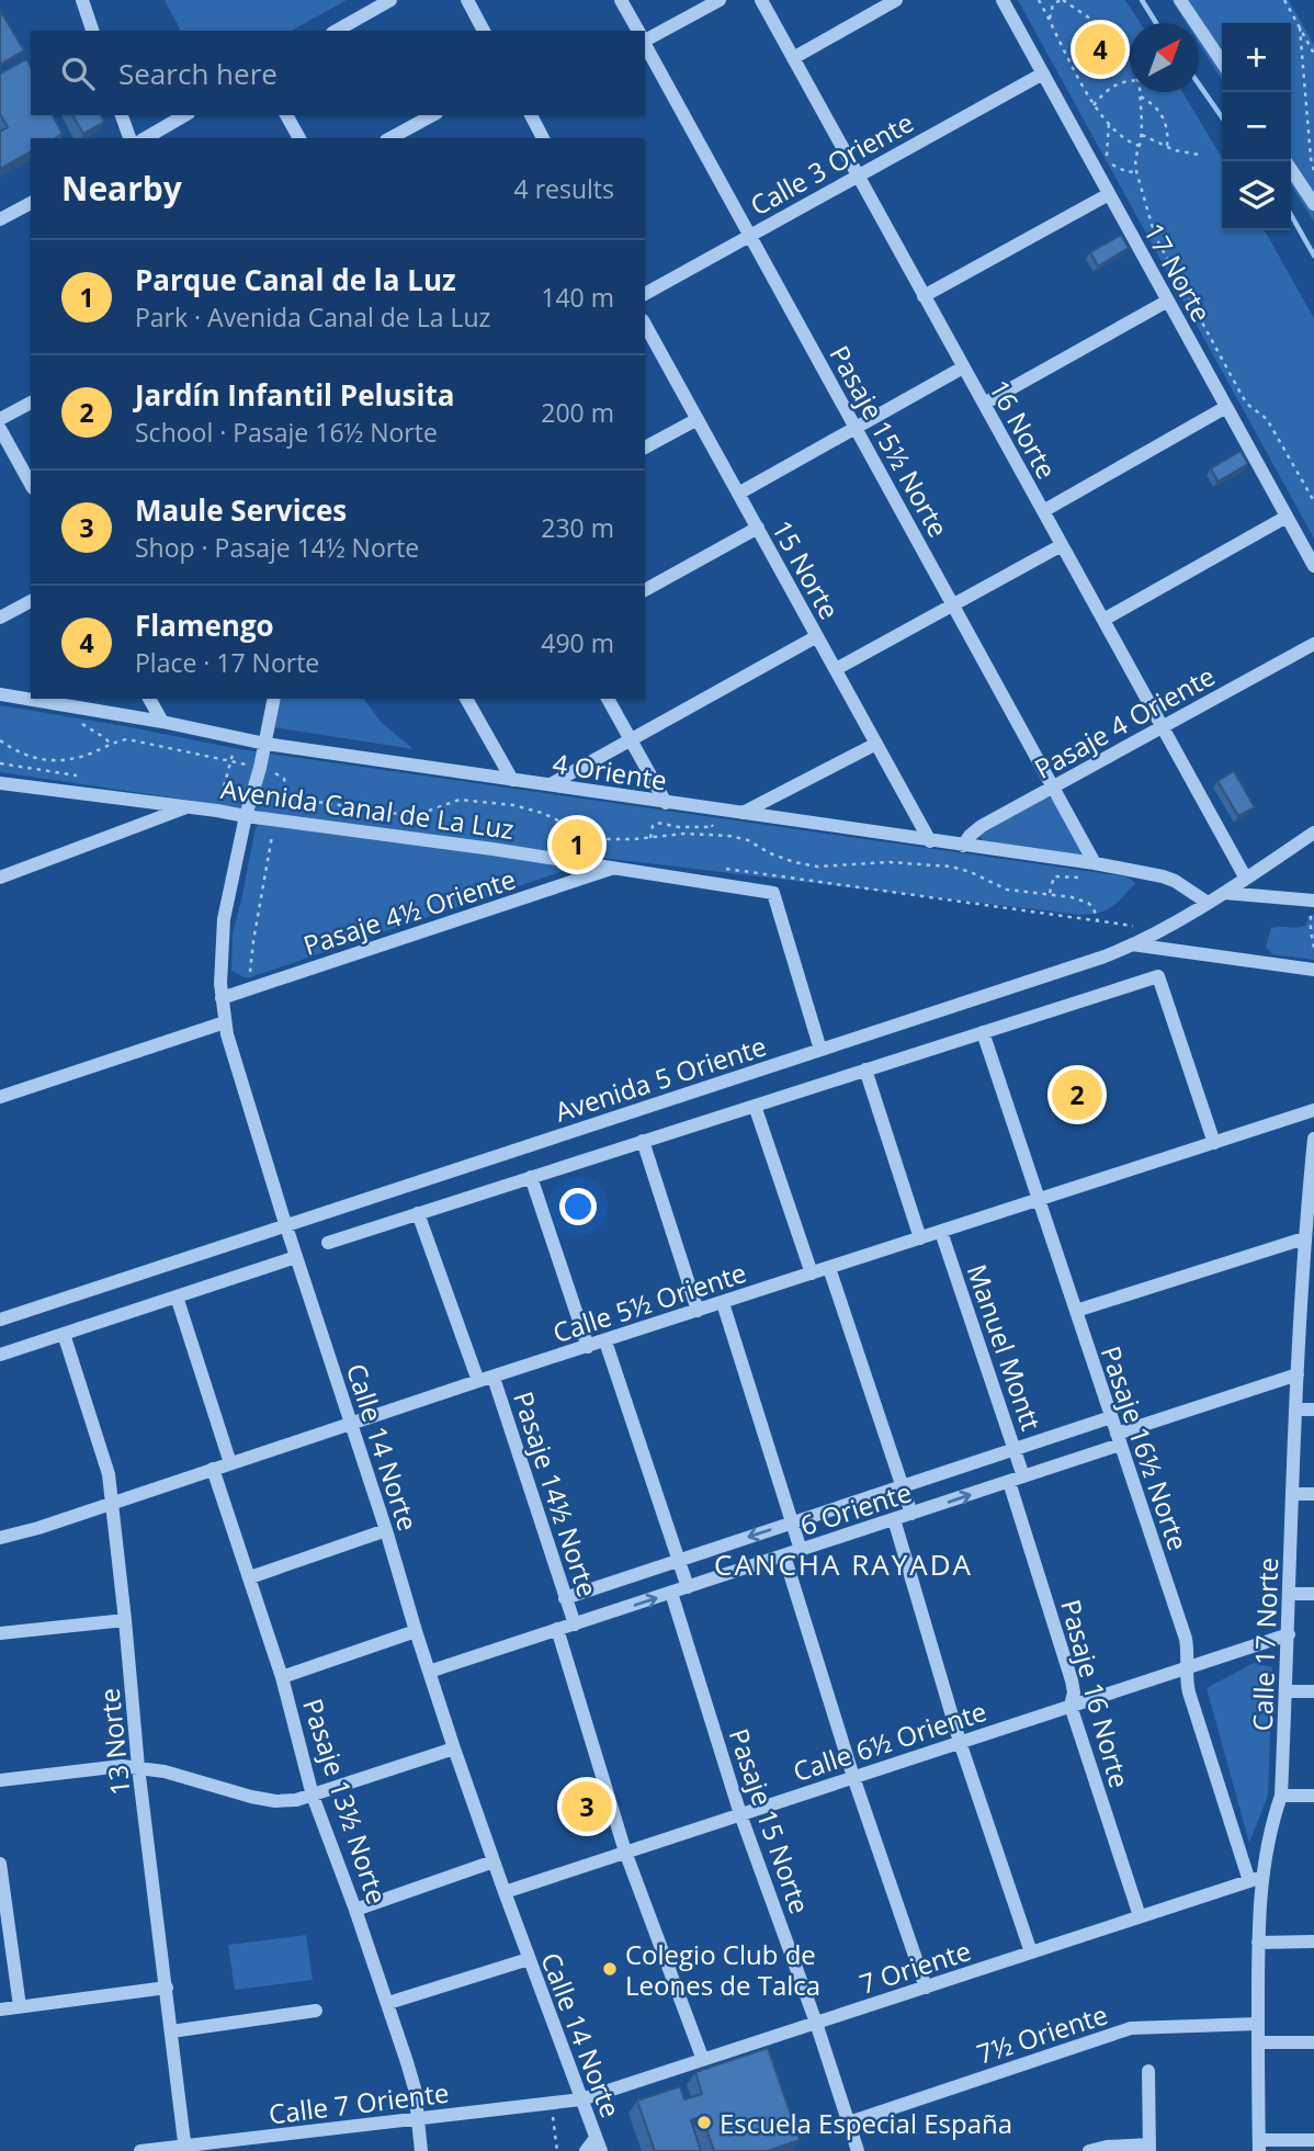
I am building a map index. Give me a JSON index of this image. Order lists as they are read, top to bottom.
{
  "streets": {
    "street": [
      "Calle 3 Oriente",
      "17 Norte",
      "16 Norte",
      "Pasaje 15½ Norte",
      "15 Norte",
      "Pasaje 4 Oriente",
      "4 Oriente",
      "Avenida Canal de La Luz",
      "Pasaje 4½ Oriente",
      "Avenida 5 Oriente",
      "Calle 5½ Oriente",
      "Manuel Montt",
      "Calle 14 Norte",
      "Pasaje 16½ Norte",
      "Pasaje 14½ Norte",
      "6 Oriente",
      "Calle 17 Norte",
      "Pasaje 16 Norte",
      "Calle 6½ Oriente",
      "13 Norte",
      "Pasaje 13½ Norte",
      "Pasaje 15 Norte",
      "7 Oriente",
      "7½ Oriente",
      "Calle 7 Oriente"
    ]
  },
  "crossings": [
    ["Calle 3 Oriente", "17 Norte"],
    ["Calle 3 Oriente", "16 Norte"],
    ["Calle 3 Oriente", "Pasaje 15½ Norte"],
    ["16 Norte", "Pasaje 4 Oriente"],
    ["16 Norte", "Avenida 5 Oriente"],
    ["Pasaje 15½ Norte", "Pasaje 4 Oriente"],
    ["Pasaje 15½ Norte", "4 Oriente"],
    ["15 Norte", "4 Oriente"],
    ["Pasaje 4 Oriente", "4 Oriente"],
    ["4 Oriente", "Avenida 5 Oriente"],
    ["4 Oriente", "Calle 14 Norte"],
    ["Avenida Canal de La Luz", "Pasaje 4½ Oriente"],
    ["Avenida Canal de La Luz", "Avenida 5 Oriente"],
    ["Avenida Canal de La Luz", "Calle 14 Norte"],
    ["Pasaje 4½ Oriente", "Calle 14 Norte"],
    ["Avenida 5 Oriente", "Calle 14 Norte"],
    ["Calle 5½ Oriente", "Manuel Montt"],
    ["Calle 5½ Oriente", "Calle 14 Norte"],
    ["Calle 5½ Oriente", "Pasaje 16½ Norte"],
    ["Calle 5½ Oriente", "Pasaje 14½ Norte"],
    ["Calle 5½ Oriente", "13 Norte"],
    ["Calle 5½ Oriente", "Pasaje 13½ Norte"],
    ["Manuel Montt", "6 Oriente"],
    ["Calle 14 Norte", "6 Oriente"],
    ["Calle 14 Norte", "Calle 6½ Oriente"],
    ["Calle 14 Norte", "7 Oriente"],
    ["Calle 14 Norte", "Calle 7 Oriente"],
    ["Pasaje 16½ Norte", "6 Oriente"],
    ["Pasaje 16½ Norte", "Calle 17 Norte"],
    ["Pasaje 16½ Norte", "Calle 6½ Oriente"],
    ["Pasaje 16½ Norte", "7 Oriente"],
    ["Pasaje 14½ Norte", "6 Oriente"],
    ["Pasaje 14½ Norte", "Calle 6½ Oriente"],
    ["Pasaje 14½ Norte", "7 Oriente"],
    ["6 Oriente", "Calle 17 Norte"],
    ["6 Oriente", "Pasaje 16 Norte"],
    ["6 Oriente", "Pasaje 15 Norte"],
    ["Calle 17 Norte", "Calle 6½ Oriente"],
    ["Calle 17 Norte", "7 Oriente"],
    ["Calle 17 Norte", "7½ Oriente"],
    ["Pasaje 16 Norte", "Calle 6½ Oriente"],
    ["Pasaje 16 Norte", "7 Oriente"],
    ["Calle 6½ Oriente", "Pasaje 15 Norte"],
    ["13 Norte", "Calle 7 Oriente"],
    ["Pasaje 13½ Norte", "Calle 7 Oriente"],
    ["Pasaje 15 Norte", "7 Oriente"],
    ["Pasaje 15 Norte", "7½ Oriente"],
    ["7 Oriente", "Calle 7 Oriente"]
  ],
  "districts": ["CANCHA RAYADA"],
  "places": ["Colegio Club de Leones de Talca", "Escuela Especial España"],
  "north": "top right",
  "page": {
    "pins": [
      "4",
      "1",
      "2",
      "3"
    ],
    "map_buttons": ["+", "−"],
    "search": "Search here",
    "heading": ["Nearby", "4 results"],
    "list": [
      {
        "mark": "1",
        "name": "Parque Canal de la Luz",
        "note": "Park · Avenida Canal de La Luz",
        "value": "140 m"
      },
      {
        "mark": "2",
        "name": "Jardín Infantil Pelusita",
        "note": "School · Pasaje 16½ Norte",
        "value": "200 m"
      },
      {
        "mark": "3",
        "name": "Maule Services",
        "note": "Shop · Pasaje 14½ Norte",
        "value": "230 m"
      },
      {
        "mark": "4",
        "name": "Flamengo",
        "note": "Place · 17 Norte",
        "value": "490 m"
      }
    ]
  }
}
